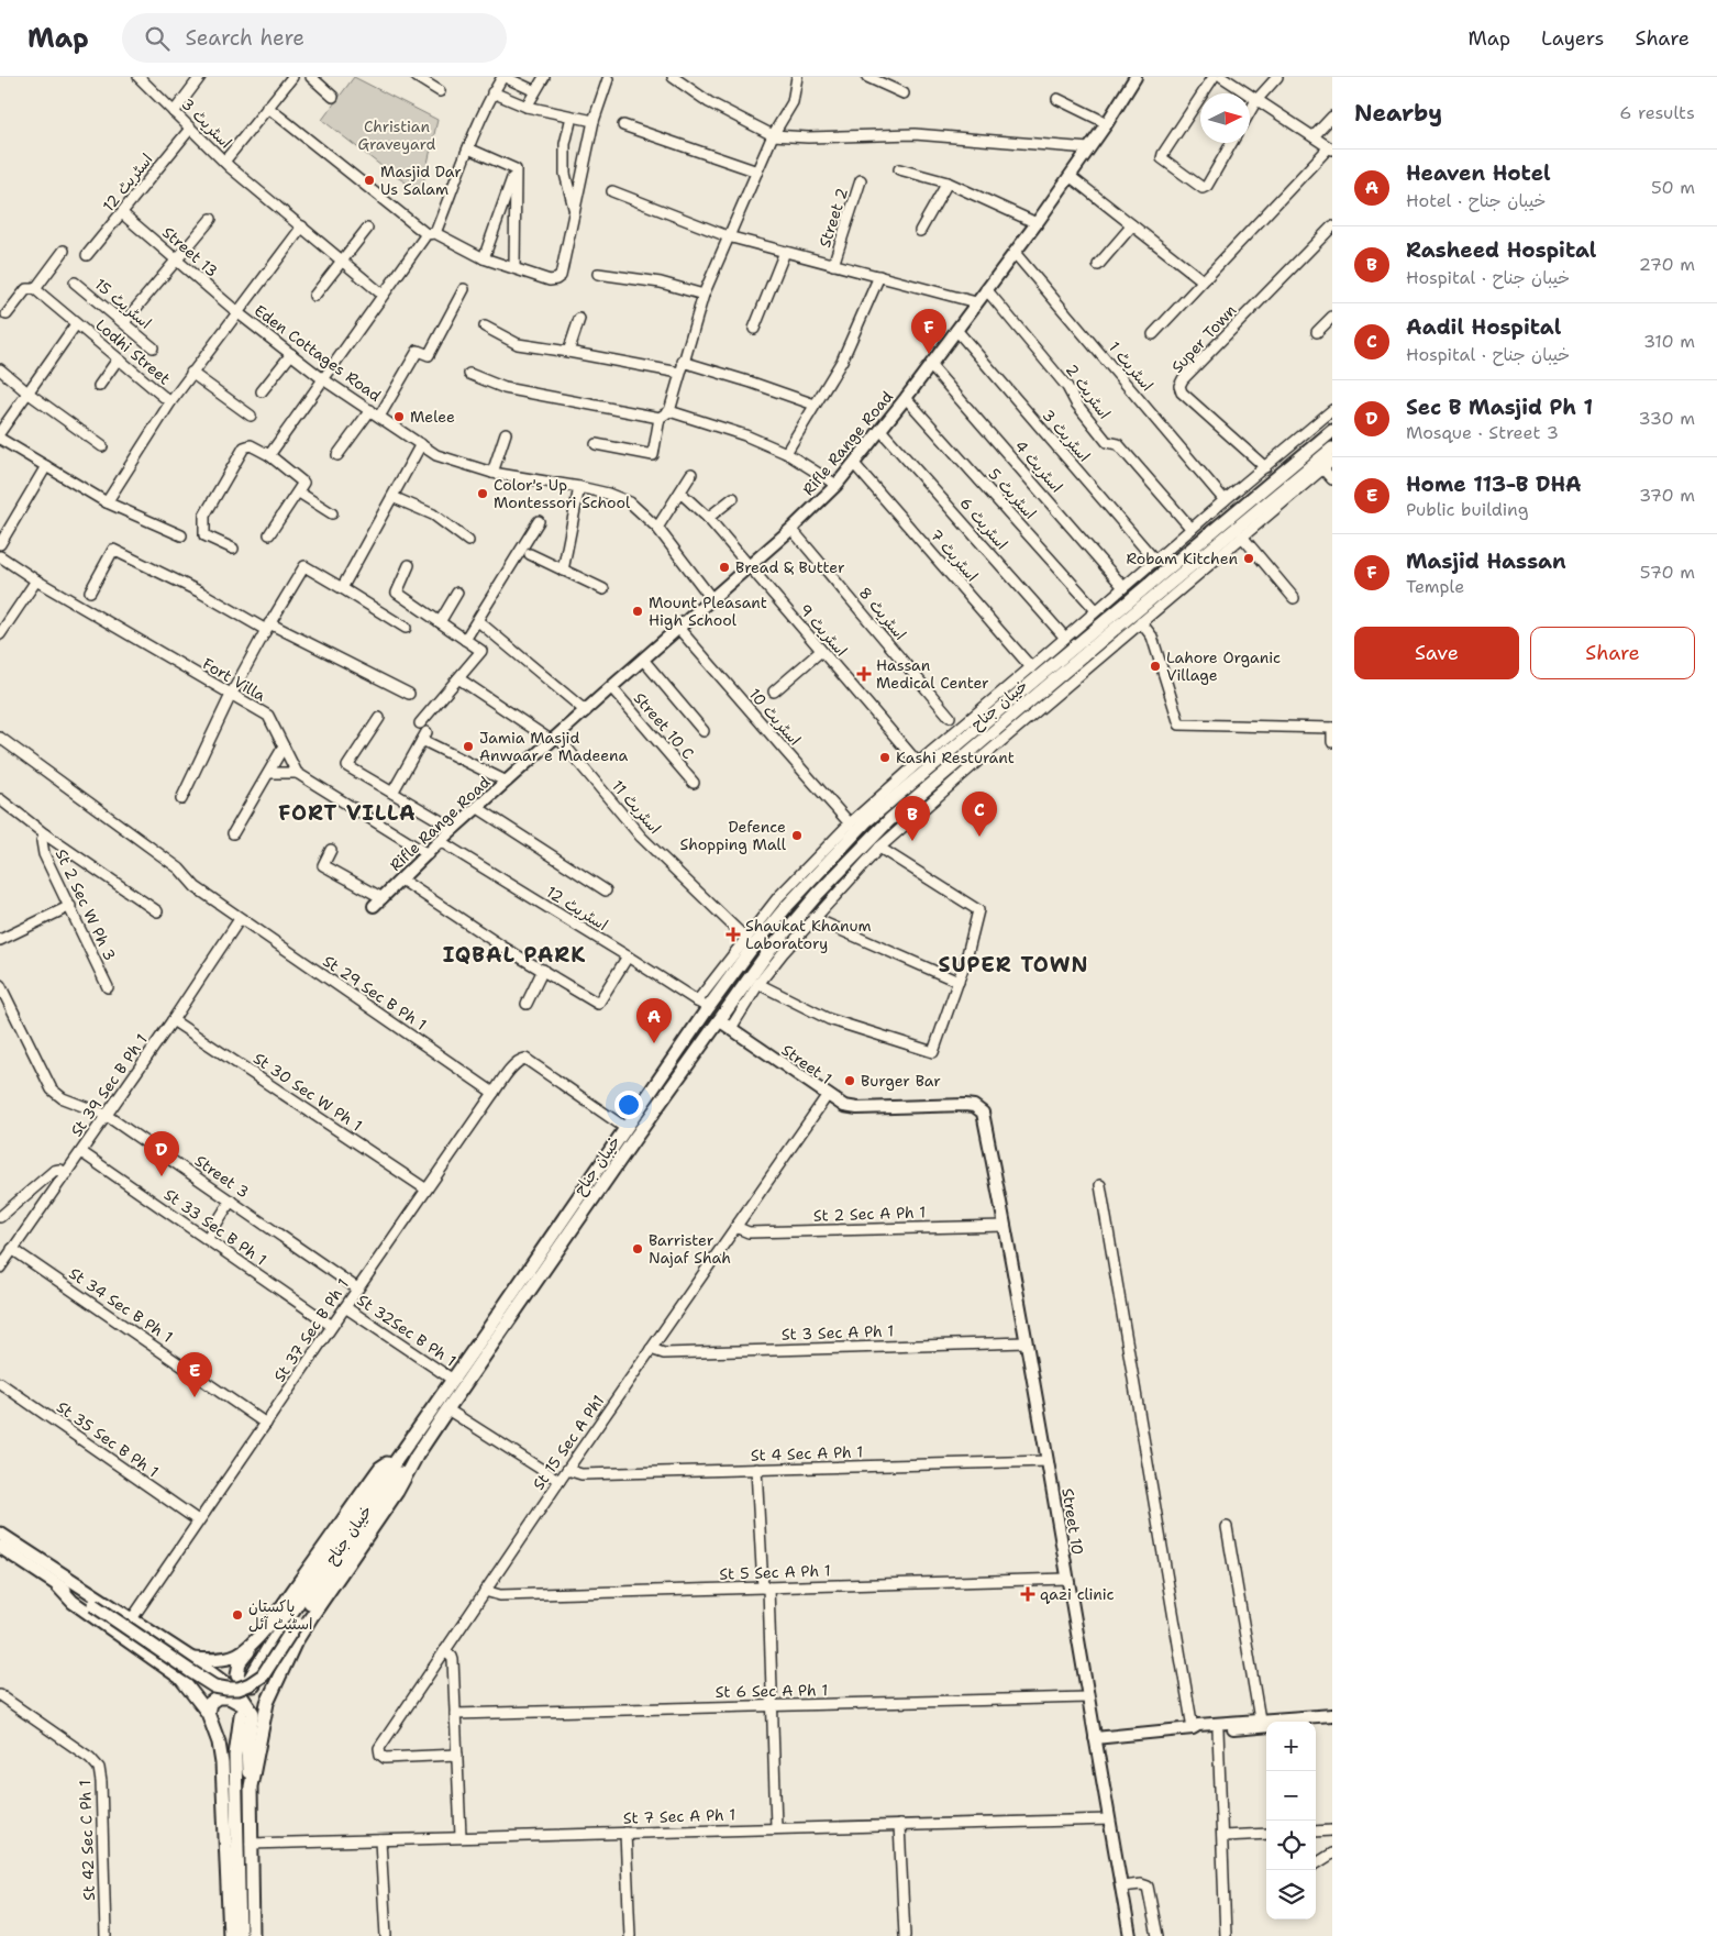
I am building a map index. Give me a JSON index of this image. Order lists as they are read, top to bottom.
{
  "streets": {
    "main road": ["خیبان جناح"],
    "street": [
      "اسٹریٹ 3",
      "اسٹریٹ 12",
      "Street 2",
      "Street 13",
      "اسٹریٹ 15",
      "Super Town",
      "Lodhi Street",
      "Eden Cottages Road",
      "اسٹریٹ 1",
      "اسٹریٹ 2",
      "Rifle Range Road",
      "اسٹریٹ 4",
      "اسٹریٹ 5",
      "اسٹریٹ 6",
      "اسٹریٹ 7",
      "اسٹریٹ 8",
      "اسٹریٹ 9",
      "Fort Villa",
      "اسٹریٹ 10",
      "Street 10 C",
      "اسٹریٹ 11",
      "St 2 Sec W Ph 3",
      "St 29 Sec B Ph 1",
      "Street 1",
      "St 39 Sec B Ph 1",
      "St 30 Sec W Ph 1",
      "Street 3",
      "St 2 Sec A Ph 1",
      "St 33 Sec B Ph 1",
      "St 34 Sec B Ph 1",
      "St 37 Sec B Ph 1",
      "St 32Sec B Ph 1",
      "St 3 Sec A Ph 1",
      "St 35 Sec B Ph 1",
      "St 15 Sec A Ph1",
      "St 4 Sec A Ph 1",
      "Street 10",
      "St 5 Sec A Ph 1",
      "St 6 Sec A Ph 1",
      "St 7 Sec A Ph 1",
      "St 42 Sec C Ph 1"
    ]
  },
  "crossings": [
    ["اسٹریٹ 3", "اسٹریٹ 12"],
    ["اسٹریٹ 3", "Rifle Range Road"],
    ["اسٹریٹ 12", "Street 13"],
    ["اسٹریٹ 12", "Rifle Range Road"],
    ["اسٹریٹ 12", "خیبان جناح"],
    ["Street 13", "Eden Cottages Road"],
    ["Eden Cottages Road", "Rifle Range Road"],
    ["اسٹریٹ 1", "Rifle Range Road"],
    ["اسٹریٹ 2", "Rifle Range Road"],
    ["Rifle Range Road", "اسٹریٹ 4"],
    ["Rifle Range Road", "اسٹریٹ 5"],
    ["Rifle Range Road", "اسٹریٹ 6"],
    ["Rifle Range Road", "اسٹریٹ 7"],
    ["Rifle Range Road", "اسٹریٹ 8"],
    ["Rifle Range Road", "اسٹریٹ 9"],
    ["Rifle Range Road", "اسٹریٹ 10"],
    ["Rifle Range Road", "Street 10 C"],
    ["Rifle Range Road", "اسٹریٹ 11"],
    ["خیبان جناح", "Street 1"],
    ["خیبان جناح", "St 37 Sec B Ph 1"],
    ["خیبان جناح", "St 32Sec B Ph 1"],
    ["خیبان جناح", "St 7 Sec A Ph 1"],
    ["St 29 Sec B Ph 1", "St 39 Sec B Ph 1"],
    ["St 29 Sec B Ph 1", "St 37 Sec B Ph 1"],
    ["Street 1", "St 15 Sec A Ph1"],
    ["Street 1", "Street 10"],
    ["St 39 Sec B Ph 1", "St 30 Sec W Ph 1"],
    ["St 39 Sec B Ph 1", "Street 3"],
    ["St 39 Sec B Ph 1", "St 33 Sec B Ph 1"],
    ["St 39 Sec B Ph 1", "St 34 Sec B Ph 1"],
    ["St 30 Sec W Ph 1", "St 37 Sec B Ph 1"],
    ["Street 3", "St 37 Sec B Ph 1"],
    ["St 2 Sec A Ph 1", "St 15 Sec A Ph1"],
    ["St 2 Sec A Ph 1", "Street 10"],
    ["St 33 Sec B Ph 1", "St 37 Sec B Ph 1"],
    ["St 34 Sec B Ph 1", "St 37 Sec B Ph 1"],
    ["St 37 Sec B Ph 1", "St 32Sec B Ph 1"],
    ["St 37 Sec B Ph 1", "St 35 Sec B Ph 1"],
    ["St 3 Sec A Ph 1", "St 15 Sec A Ph1"],
    ["St 3 Sec A Ph 1", "Street 10"],
    ["St 15 Sec A Ph1", "St 4 Sec A Ph 1"],
    ["St 15 Sec A Ph1", "St 5 Sec A Ph 1"],
    ["St 4 Sec A Ph 1", "Street 10"],
    ["Street 10", "St 5 Sec A Ph 1"],
    ["Street 10", "St 6 Sec A Ph 1"],
    ["Street 10", "St 7 Sec A Ph 1"]
  ],
  "districts": ["FORT VILLA", "IQBAL PARK", "SUPER TOWN"],
  "parks": ["Christian Graveyard"],
  "places": {
    "other": [
      "Masjid Dar Us Salam",
      "Melee",
      "Color's Up Montessori School",
      "Robam Kitchen",
      "Bread & Butter",
      "Mount Pleasant High School",
      "Lahore Organic Village",
      "Jamia Masjid Anwaar e Madeena",
      "Kashi Resturant",
      "Defence Shopping Mall",
      "Burger Bar",
      "Barrister Najaf Shah",
      "پاکستان اسٹیٹ آئل"
    ],
    "health": ["Hassan Medical Center", "Shaukat Khanum Laboratory", "qazi clinic"]
  },
  "north": "right",
  "page": {
    "header": "Map",
    "search": "Search here",
    "nav": ["Map", "Layers", "Share"],
    "heading": ["Nearby", "6 results"],
    "list": [
      {
        "mark": "A",
        "name": "Heaven Hotel",
        "note": "Hotel · خیبان جناح",
        "value": "50 m"
      },
      {
        "mark": "B",
        "name": "Rasheed Hospital",
        "note": "Hospital · خیبان جناح",
        "value": "270 m"
      },
      {
        "mark": "C",
        "name": "Aadil Hospital",
        "note": "Hospital · خیبان جناح",
        "value": "310 m"
      },
      {
        "mark": "D",
        "name": "Sec B Masjid Ph 1",
        "note": "Mosque · Street 3",
        "value": "330 m"
      },
      {
        "mark": "E",
        "name": "Home 113-B DHA",
        "note": "Public building",
        "value": "370 m"
      },
      {
        "mark": "F",
        "name": "Masjid Hassan",
        "note": "Temple",
        "value": "570 m"
      }
    ],
    "pins": [
      "F",
      "C",
      "B",
      "A",
      "D",
      "E"
    ],
    "buttons": ["Save", "Share"],
    "map_buttons": ["+", "−"]
  }
}
